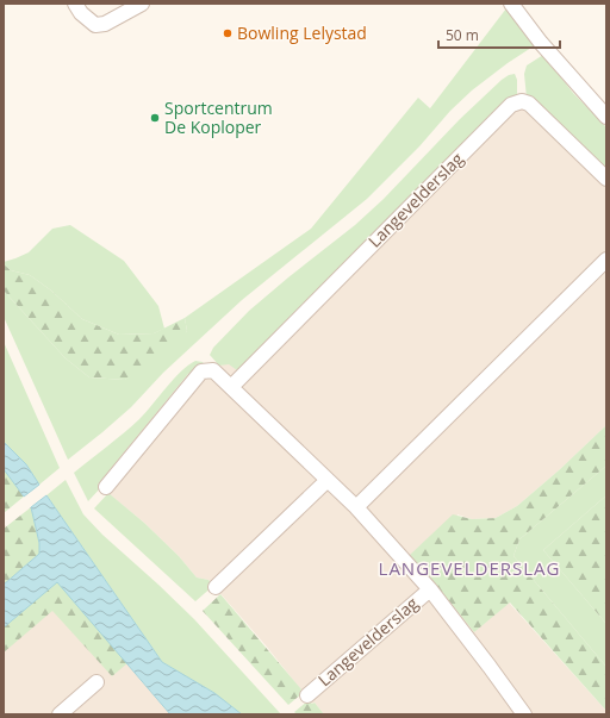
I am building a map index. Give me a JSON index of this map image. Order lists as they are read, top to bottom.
{
  "streets": {
    "street": ["Langevelderslag"]
  },
  "districts": ["LANGEVELDERSLAG"],
  "places": ["Bowling Lelystad", "Sportcentrum De Koploper"],
  "scale_bar": "50 m"
}
